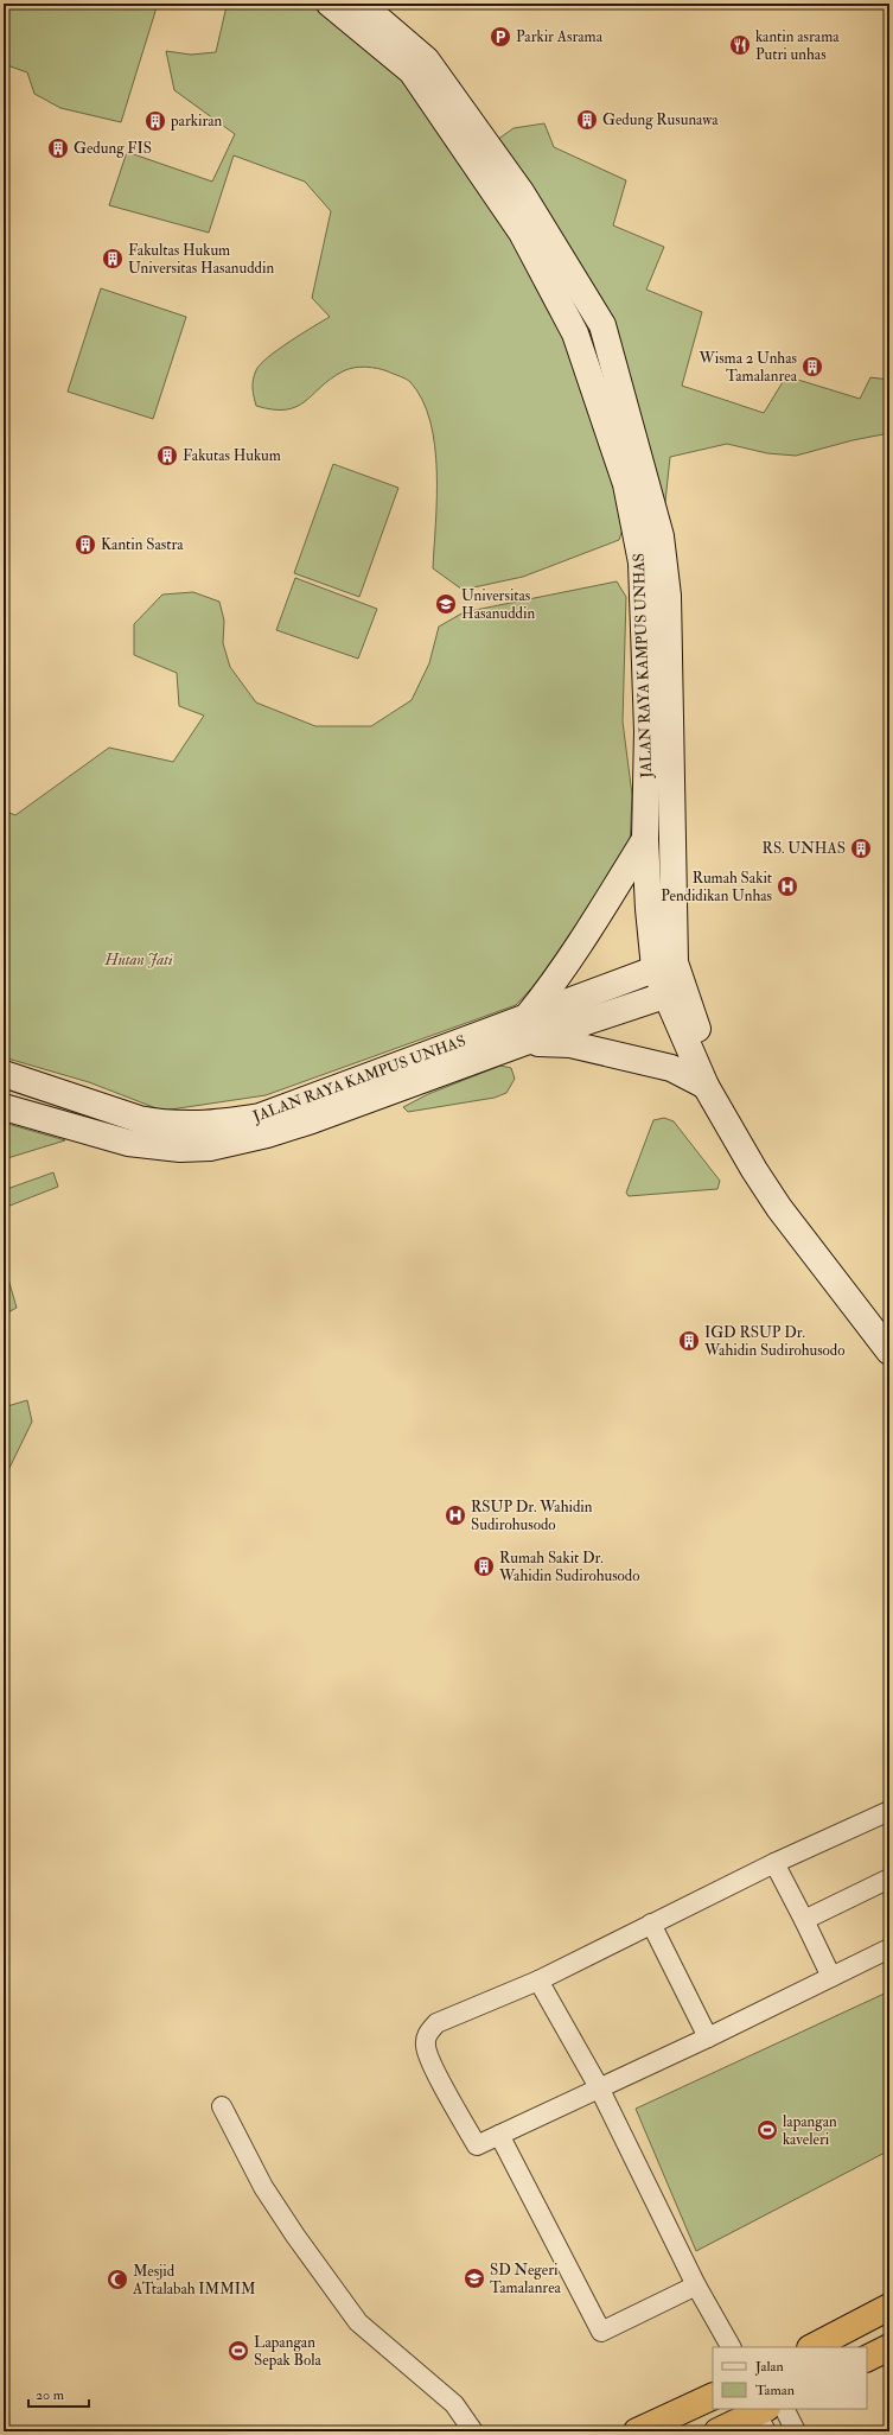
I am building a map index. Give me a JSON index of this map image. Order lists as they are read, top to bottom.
{
  "streets": {
    "street": ["JALAN RAYA KAMPUS UNHAS"]
  },
  "parks": ["Hutan Jati"],
  "places": {
    "parking": ["Parkir Asrama"],
    "restaurant": ["kantin asrama Putri unhas"],
    "building": [
      "Gedung Rusunawa",
      "parkiran",
      "Gedung FIS",
      "Fakultas Hukum Universitas Hasanuddin",
      "Wisma 2 Unhas Tamalanrea",
      "Fakutas Hukum",
      "Kantin Sastra",
      "RS. UNHAS",
      "IGD RSUP Dr. Wahidin Sudirohusodo",
      "Rumah Sakit Dr. Wahidin Sudirohusodo"
    ],
    "school or university": ["Universitas Hasanuddin", "SD Negeri Tamalanrea"],
    "hospital": ["Rumah Sakit Pendidikan Unhas", "RSUP Dr. Wahidin Sudirohusodo"],
    "sports": ["lapangan kaveleri", "Lapangan Sepak Bola"],
    "mosque": ["Mesjid ATtalabah IMMIM"]
  },
  "legend": ["Jalan", "Taman"],
  "scale_bar": "20 m"
}
